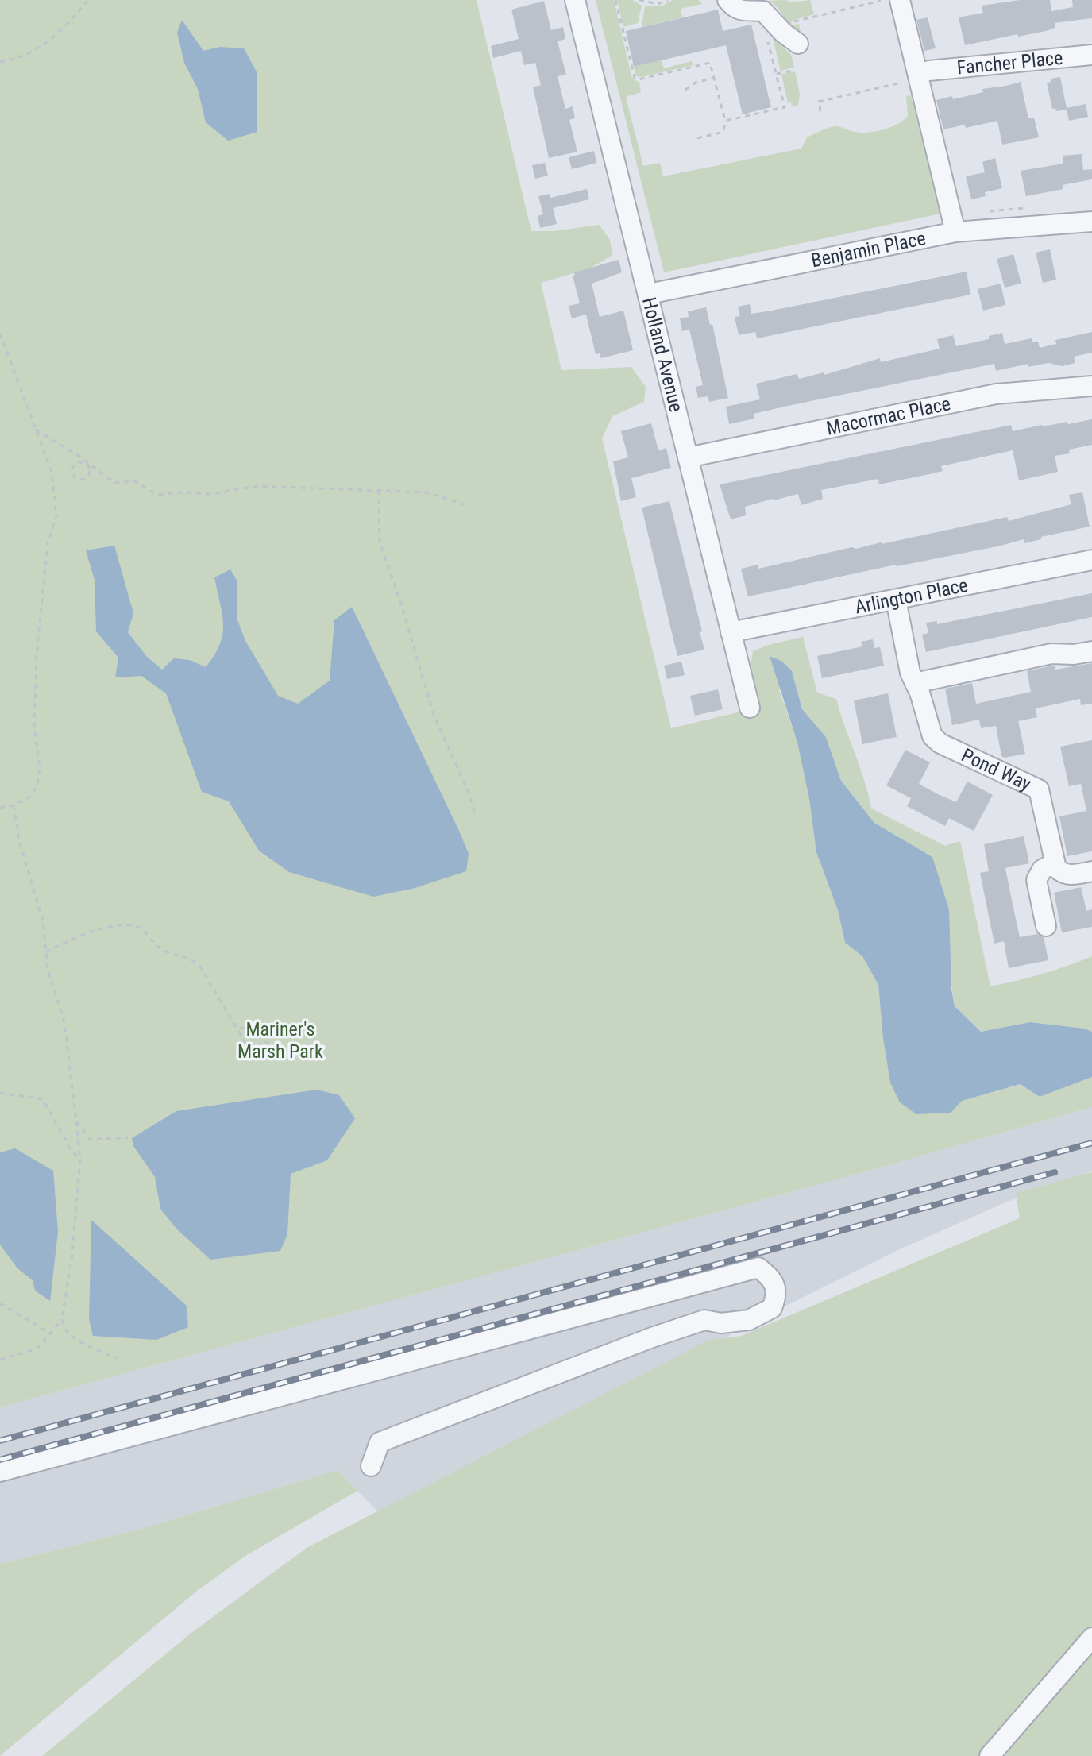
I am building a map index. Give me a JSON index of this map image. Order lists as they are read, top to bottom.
{
  "streets": {
    "street": [
      "Fancher Place",
      "Benjamin Place",
      "Holland Avenue",
      "Macormac Place",
      "Arlington Place",
      "Pond Way"
    ]
  },
  "crossings": [
    ["Benjamin Place", "Holland Avenue"],
    ["Holland Avenue", "Macormac Place"],
    ["Holland Avenue", "Arlington Place"],
    ["Arlington Place", "Pond Way"]
  ],
  "parks": ["Mariner's Marsh Park"]
}
